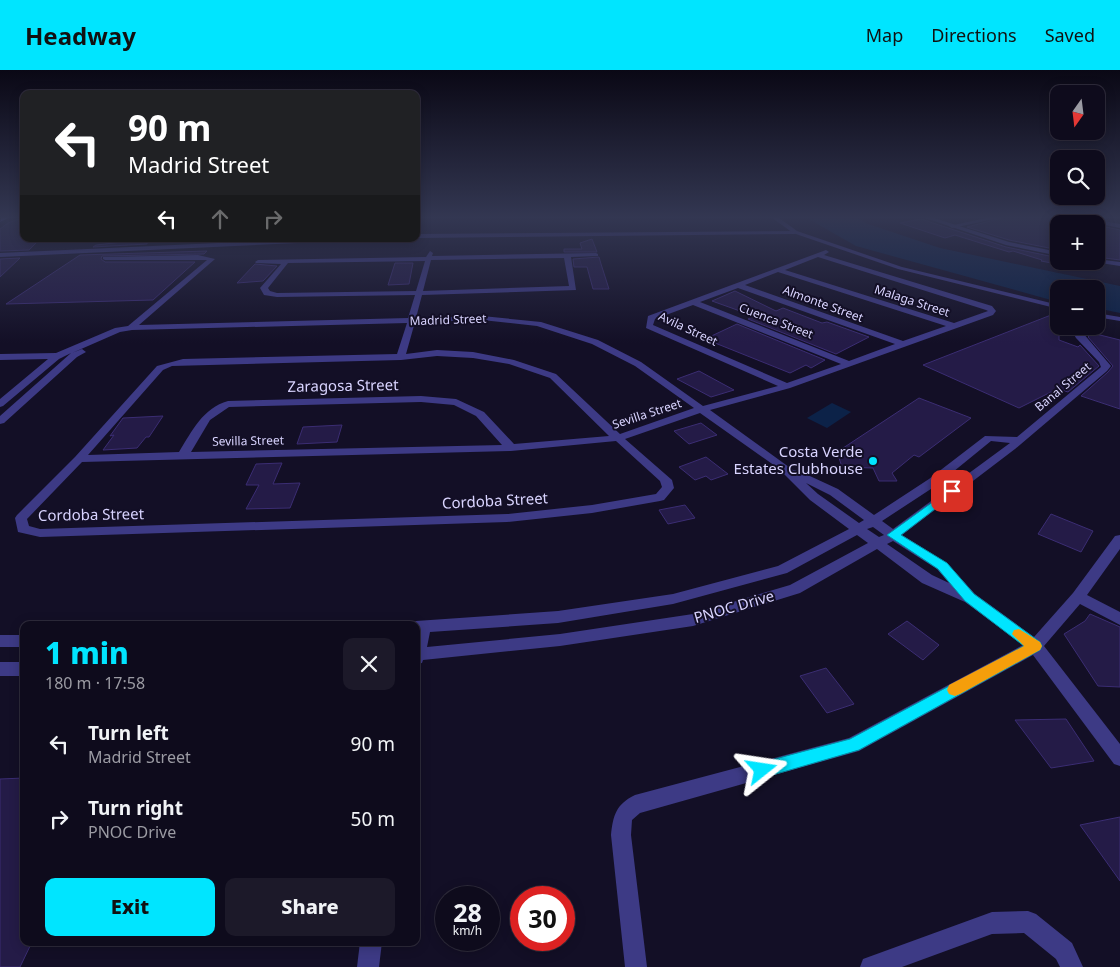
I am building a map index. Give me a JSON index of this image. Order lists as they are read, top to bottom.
{
  "streets": {
    "street": [
      "Malaga Street",
      "Almonte Street",
      "Madrid Street",
      "Cuenca Street",
      "Avila Street",
      "Zaragosa Street",
      "Banal Street",
      "Sevilla Street",
      "Cordoba Street",
      "PNOC Drive"
    ]
  },
  "crossings": [
    ["Malaga Street", "Avila Street"],
    ["Malaga Street", "Sevilla Street"],
    ["Almonte Street", "Avila Street"],
    ["Almonte Street", "Sevilla Street"],
    ["Madrid Street", "Sevilla Street"],
    ["Madrid Street", "PNOC Drive"],
    ["Cuenca Street", "Avila Street"],
    ["Cuenca Street", "Sevilla Street"],
    ["Avila Street", "Sevilla Street"],
    ["Zaragosa Street", "Sevilla Street"],
    ["Banal Street", "PNOC Drive"],
    ["Sevilla Street", "Cordoba Street"]
  ],
  "places": ["Costa Verde Estates Clubhouse"],
  "north": "bottom",
  "page": {
    "header": "Headway",
    "nav": ["Map", "Directions", "Saved"],
    "map_buttons": ["+", "−"],
    "turn": ["90 m", "Madrid Street"],
    "heading": ["1 min", "180 m · 17:58"],
    "list": [
      {
        "name": "Turn left",
        "note": "Madrid Street",
        "value": "90 m"
      },
      {
        "name": "Turn right",
        "note": "PNOC Drive",
        "value": "50 m"
      }
    ],
    "buttons": ["Exit", "Share"],
    "speed": "28 km/h",
    "limit": "30"
  }
}
